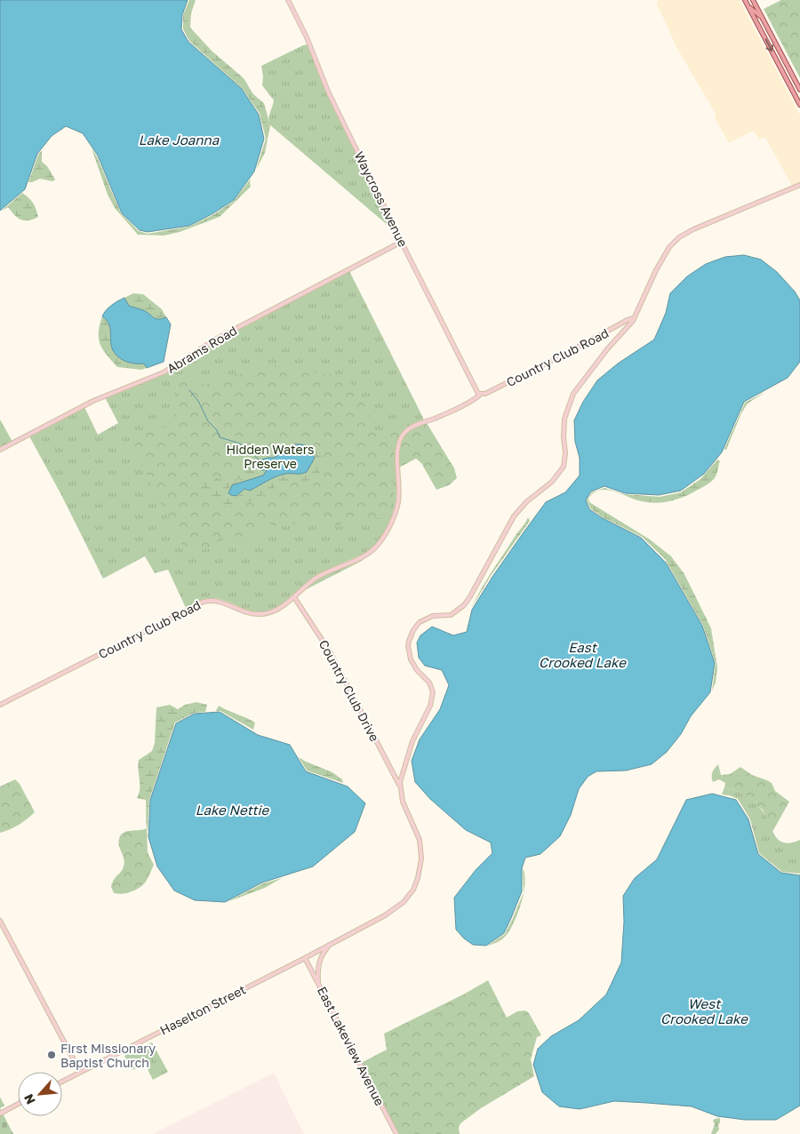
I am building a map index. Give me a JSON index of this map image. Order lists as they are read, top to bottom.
{
  "streets": {
    "street": [
      "Waycross Avenue",
      "Abrams Road",
      "Country Club Road",
      "Country Club Drive",
      "Haselton Street",
      "East Lakeview Avenue"
    ]
  },
  "crossings": [
    ["Waycross Avenue", "Abrams Road"],
    ["Waycross Avenue", "Country Club Road"],
    ["Country Club Road", "Country Club Drive"],
    ["Country Club Drive", "Haselton Street"],
    ["Haselton Street", "East Lakeview Avenue"]
  ],
  "water": [
    "Lake Joanna",
    "East Crooked Lake",
    "Lake Nettie",
    "West Crooked Lake"
  ],
  "parks": ["Hidden Waters Preserve"],
  "places": ["First Missionary Baptist Church"],
  "north": "bottom left"
}
